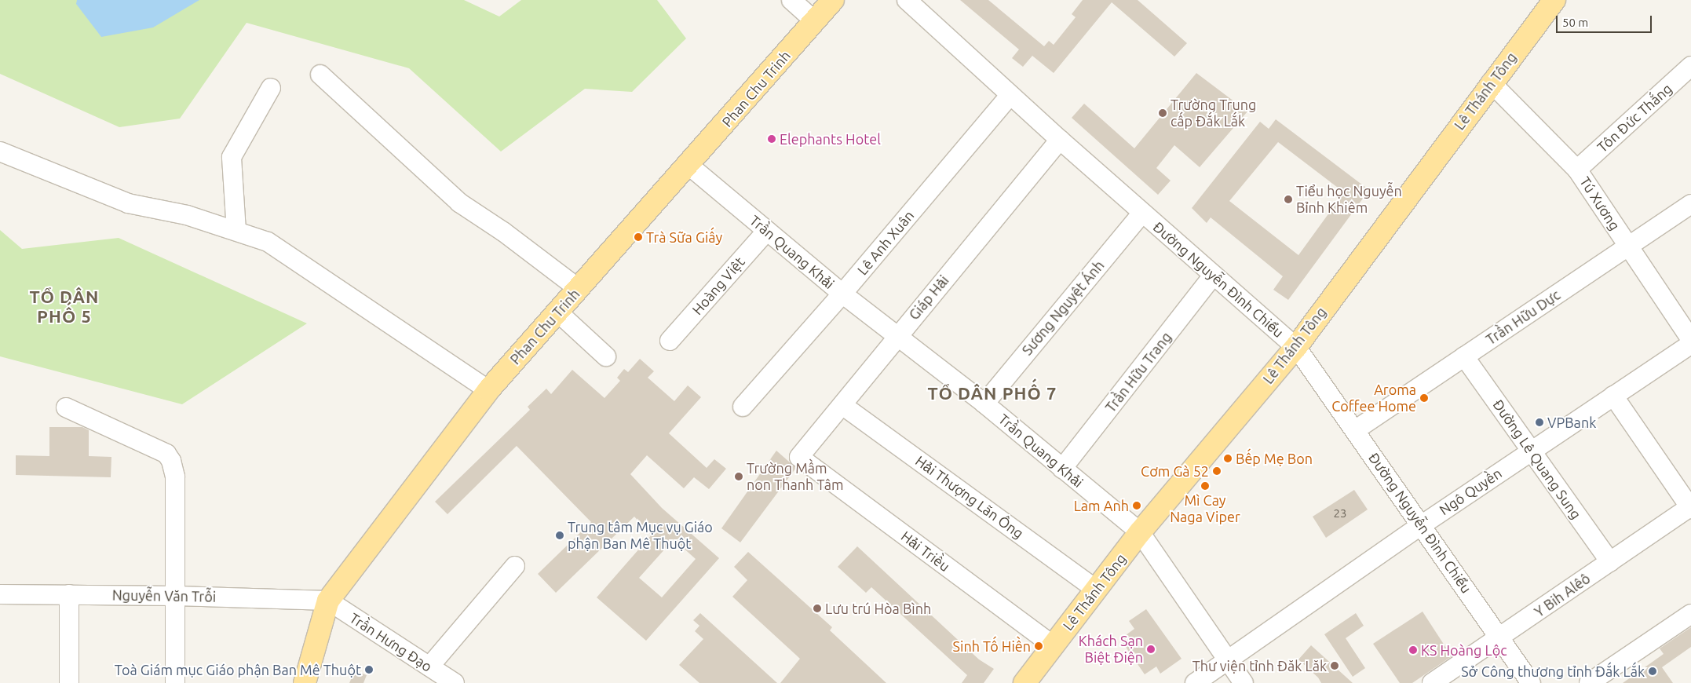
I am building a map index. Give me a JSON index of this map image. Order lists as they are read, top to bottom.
{
  "streets": {
    "main road": ["Phan Chu Trinh", "Lê Thánh Tông"],
    "street": [
      "Tôn Đức Thắng",
      "Tú Xương",
      "Lê Anh Xuân",
      "Trần Quang Khải",
      "Đường Nguyễn Đình Chiểu",
      "Hoàng Việt",
      "Giáp Hải",
      "Sương Nguyệt Ánh",
      "Trần Hữu Dực",
      "Trần Hữu Trang",
      "Đường Lê Quang Sung",
      "Ngô Quyền",
      "Hải Thượng Lãn Ông",
      "Hải Triều",
      "Y Bih Alêô",
      "Nguyễn Văn Trỗi",
      "Trần Hưng Đạo"
    ]
  },
  "crossings": [
    ["Phan Chu Trinh", "Trần Quang Khải"],
    ["Phan Chu Trinh", "Nguyễn Văn Trỗi"],
    ["Phan Chu Trinh", "Trần Hưng Đạo"],
    ["Lê Thánh Tông", "Tú Xương"],
    ["Lê Thánh Tông", "Trần Quang Khải"],
    ["Lê Thánh Tông", "Đường Nguyễn Đình Chiểu"],
    ["Lê Thánh Tông", "Hải Thượng Lãn Ông"],
    ["Lê Thánh Tông", "Hải Triều"],
    ["Tôn Đức Thắng", "Tú Xương"],
    ["Tú Xương", "Trần Hữu Dực"],
    ["Lê Anh Xuân", "Trần Quang Khải"],
    ["Lê Anh Xuân", "Đường Nguyễn Đình Chiểu"],
    ["Trần Quang Khải", "Hoàng Việt"],
    ["Trần Quang Khải", "Giáp Hải"],
    ["Trần Quang Khải", "Sương Nguyệt Ánh"],
    ["Trần Quang Khải", "Trần Hữu Trang"],
    ["Trần Quang Khải", "Ngô Quyền"],
    ["Đường Nguyễn Đình Chiểu", "Giáp Hải"],
    ["Đường Nguyễn Đình Chiểu", "Sương Nguyệt Ánh"],
    ["Đường Nguyễn Đình Chiểu", "Trần Hữu Dực"],
    ["Đường Nguyễn Đình Chiểu", "Trần Hữu Trang"],
    ["Đường Nguyễn Đình Chiểu", "Ngô Quyền"],
    ["Đường Nguyễn Đình Chiểu", "Y Bih Alêô"],
    ["Giáp Hải", "Hải Thượng Lãn Ông"],
    ["Giáp Hải", "Hải Triều"],
    ["Trần Hữu Dực", "Đường Lê Quang Sung"],
    ["Đường Lê Quang Sung", "Ngô Quyền"],
    ["Đường Lê Quang Sung", "Y Bih Alêô"],
    ["Nguyễn Văn Trỗi", "Trần Hưng Đạo"]
  ],
  "districts": ["TỔ DÂN PHỐ 5", "TỔ DÂN PHỐ 7"],
  "places": [
    "Trường Trung cấp Đắk Lắk",
    "Elephants Hotel",
    "Tiểu học Nguyễn Bỉnh Khiêm",
    "Trà Sữa Giấy",
    "Aroma Coffee Home",
    "VPBank",
    "Bếp Mẹ Bon",
    "Cơm Gà 52",
    "Trường Mầm non Thanh Tâm",
    "Mì Cay Naga Viper",
    "Lam Anh",
    "Trung tâm Mục vụ Giáo phận Ban Mê Thuột",
    "Lưu trú Hòa Bình",
    "Sinh Tố Hiền",
    "Khách Sạn Biệt Điện",
    "KS Hoàng Lộc",
    "Thư viện tỉnh Đăk Lăk",
    "Toà Giám mục Giáo phận Ban Mê Thuột",
    "Sở Công thương tỉnh Đắk Lắk"
  ],
  "house_numbers": ["23"],
  "scale_bar": "50 m"
}
